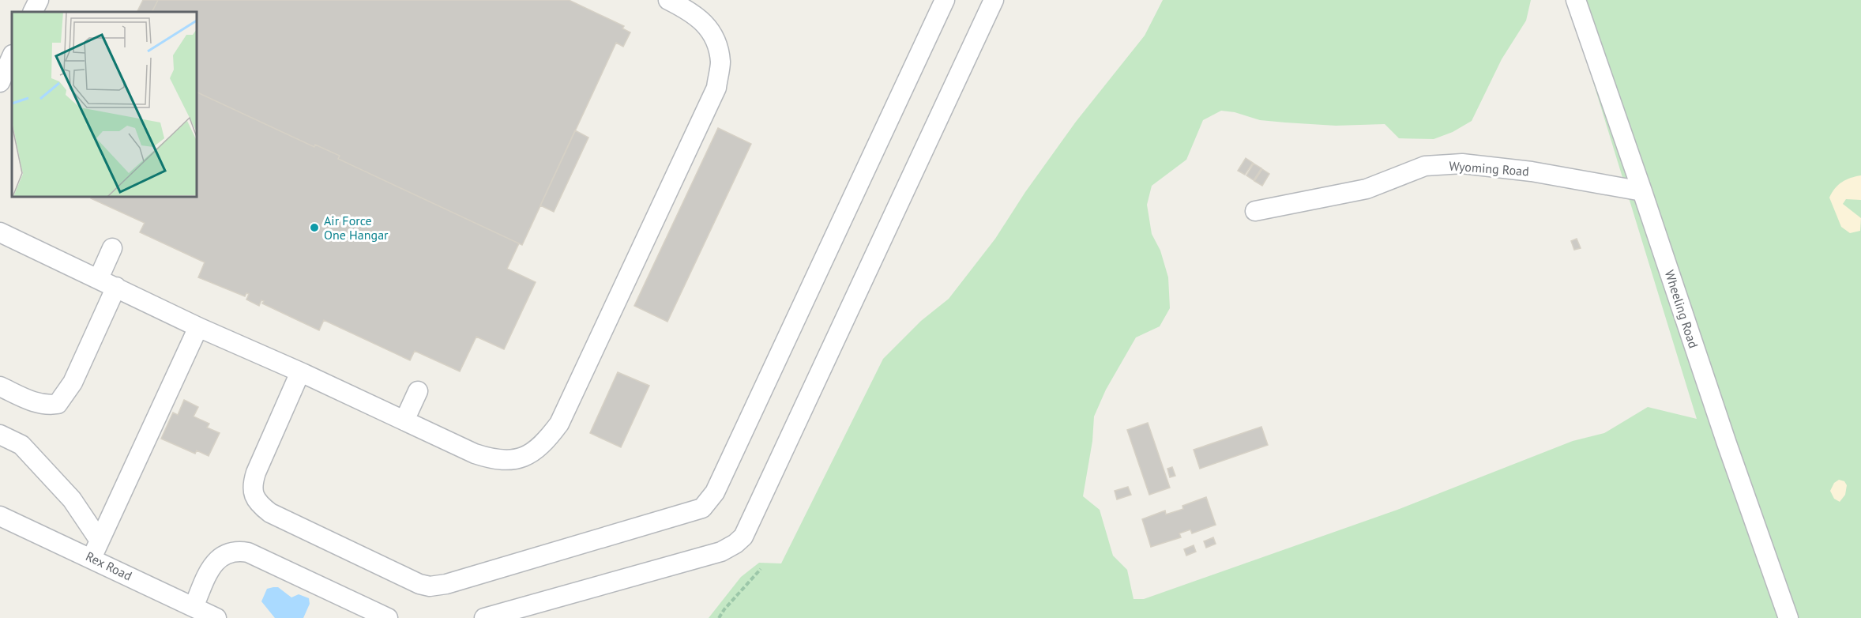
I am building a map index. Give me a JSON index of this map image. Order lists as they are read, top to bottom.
{
  "streets": {
    "street": ["Wyoming Road", "Wheeling Road", "Rex Road"]
  },
  "crossings": [
    ["Wyoming Road", "Wheeling Road"]
  ],
  "places": ["Air Force One Hangar"]
}
